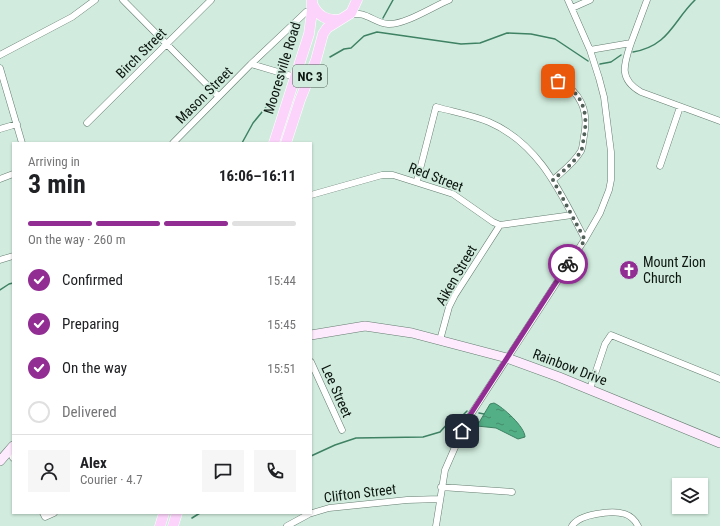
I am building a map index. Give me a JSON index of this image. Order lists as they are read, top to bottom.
{
  "streets": {
    "main road": ["Mooresville Road", "NC 3", "Rainbow Drive"],
    "street": [
      "Birch Street",
      "Mason Street",
      "Red Street",
      "Aiken Street",
      "Lee Street",
      "Clifton Street"
    ]
  },
  "crossings": [
    ["Mooresville Road", "Mason Street"],
    ["Red Street", "Aiken Street"],
    ["Aiken Street", "Rainbow Drive"]
  ],
  "places": {
    "church": ["Mount Zion Church"]
  },
  "page": {
    "heading": ["3 min", "Arriving in", "16:06–16:11"],
    "panel": ["Alex", "Courier · 4.7"],
    "bar": "On the way · 260 m",
    "list": [
      ["Confirmed", "15:44"],
      ["Preparing", "15:45"],
      ["On the way", "15:51"],
      "Delivered"
    ]
  }
}
